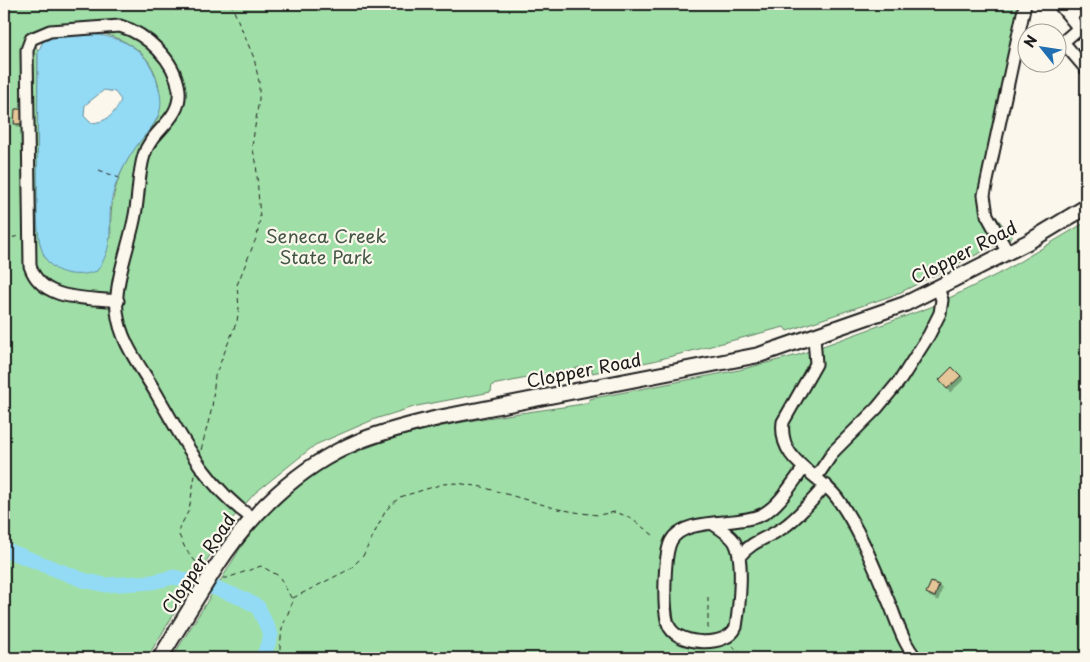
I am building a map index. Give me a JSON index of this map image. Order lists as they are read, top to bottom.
{
  "streets": {
    "main road": ["Clopper Road"]
  },
  "parks": ["Seneca Creek State Park"],
  "north": "top left"
}
